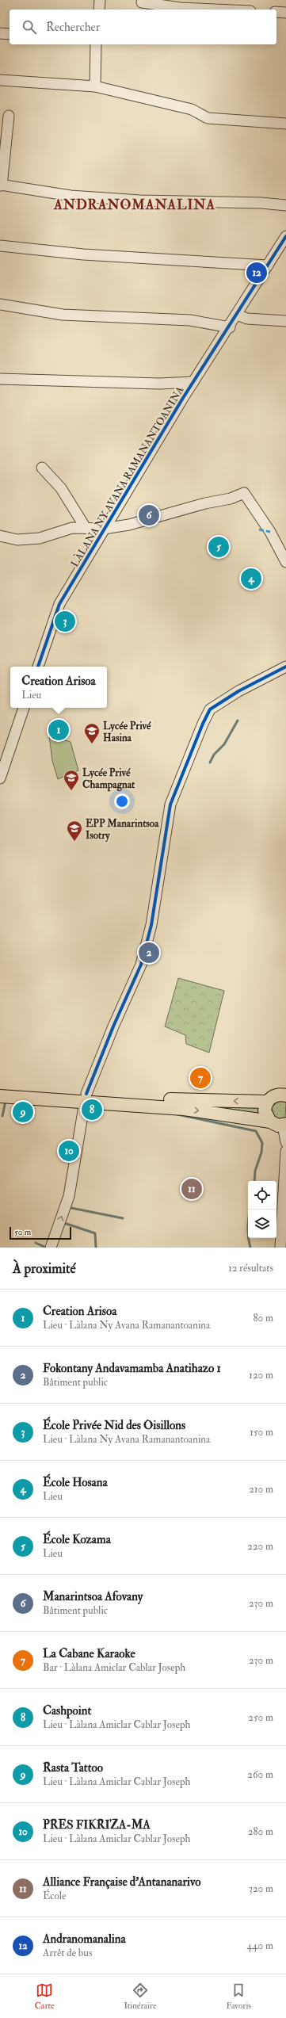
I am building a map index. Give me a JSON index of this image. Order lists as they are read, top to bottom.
{
  "streets": {
    "street": ["LÀLANA NY AVANA RAMANANTOANINA"]
  },
  "districts": ["ANDRANOMANALINA"],
  "places": {
    "school or university": ["Lycée Privé Hasina", "Lycée Privé Champagnat", "EPP Manarintsoa Isotry"]
  },
  "scale_bar": "50 m",
  "page": {
    "search": "Rechercher",
    "pins": [
      "12",
      "6",
      "5",
      "4",
      "3",
      "1",
      "2",
      "7",
      "8",
      "9",
      "10",
      "11"
    ],
    "popup": ["Creation Arisoa", "Lieu"],
    "scale": "50 m",
    "heading": ["À proximité", "12 résultats"],
    "list": [
      {
        "mark": "1",
        "name": "Creation Arisoa",
        "note": "Lieu · Làlana Ny Avana Ramanantoanina",
        "value": "80 m"
      },
      {
        "mark": "2",
        "name": "Fokontany Andavamamba Anatihazo 1",
        "note": "Bâtiment public",
        "value": "120 m"
      },
      {
        "mark": "3",
        "name": "École Privée Nid des Oisillons",
        "note": "Lieu · Làlana Ny Avana Ramanantoanina",
        "value": "150 m"
      },
      {
        "mark": "4",
        "name": "École Hosana",
        "note": "Lieu",
        "value": "210 m"
      },
      {
        "mark": "5",
        "name": "École Kozama",
        "note": "Lieu",
        "value": "220 m"
      },
      {
        "mark": "6",
        "name": "Manarintsoa Afovany",
        "note": "Bâtiment public",
        "value": "230 m"
      },
      {
        "mark": "7",
        "name": "La Cabane Karaoke",
        "note": "Bar · Làlana Amiclar Cablar Joseph",
        "value": "230 m"
      },
      {
        "mark": "8",
        "name": "Cashpoint",
        "note": "Lieu · Làlana Amiclar Cablar Joseph",
        "value": "250 m"
      },
      {
        "mark": "9",
        "name": "Rasta Tattoo",
        "note": "Lieu · Làlana Amiclar Cablar Joseph",
        "value": "260 m"
      },
      {
        "mark": "10",
        "name": "PRES FIKRIZA-MA",
        "note": "Lieu · Làlana Amiclar Cablar Joseph",
        "value": "280 m"
      },
      {
        "mark": "11",
        "name": "Alliance Française d'Antananarivo",
        "note": "École",
        "value": "320 m"
      },
      {
        "mark": "12",
        "name": "Andranomanalina",
        "note": "Arrêt de bus",
        "value": "440 m"
      }
    ],
    "nav": ["Carte", "Itinéraire", "Favoris"]
  }
}
